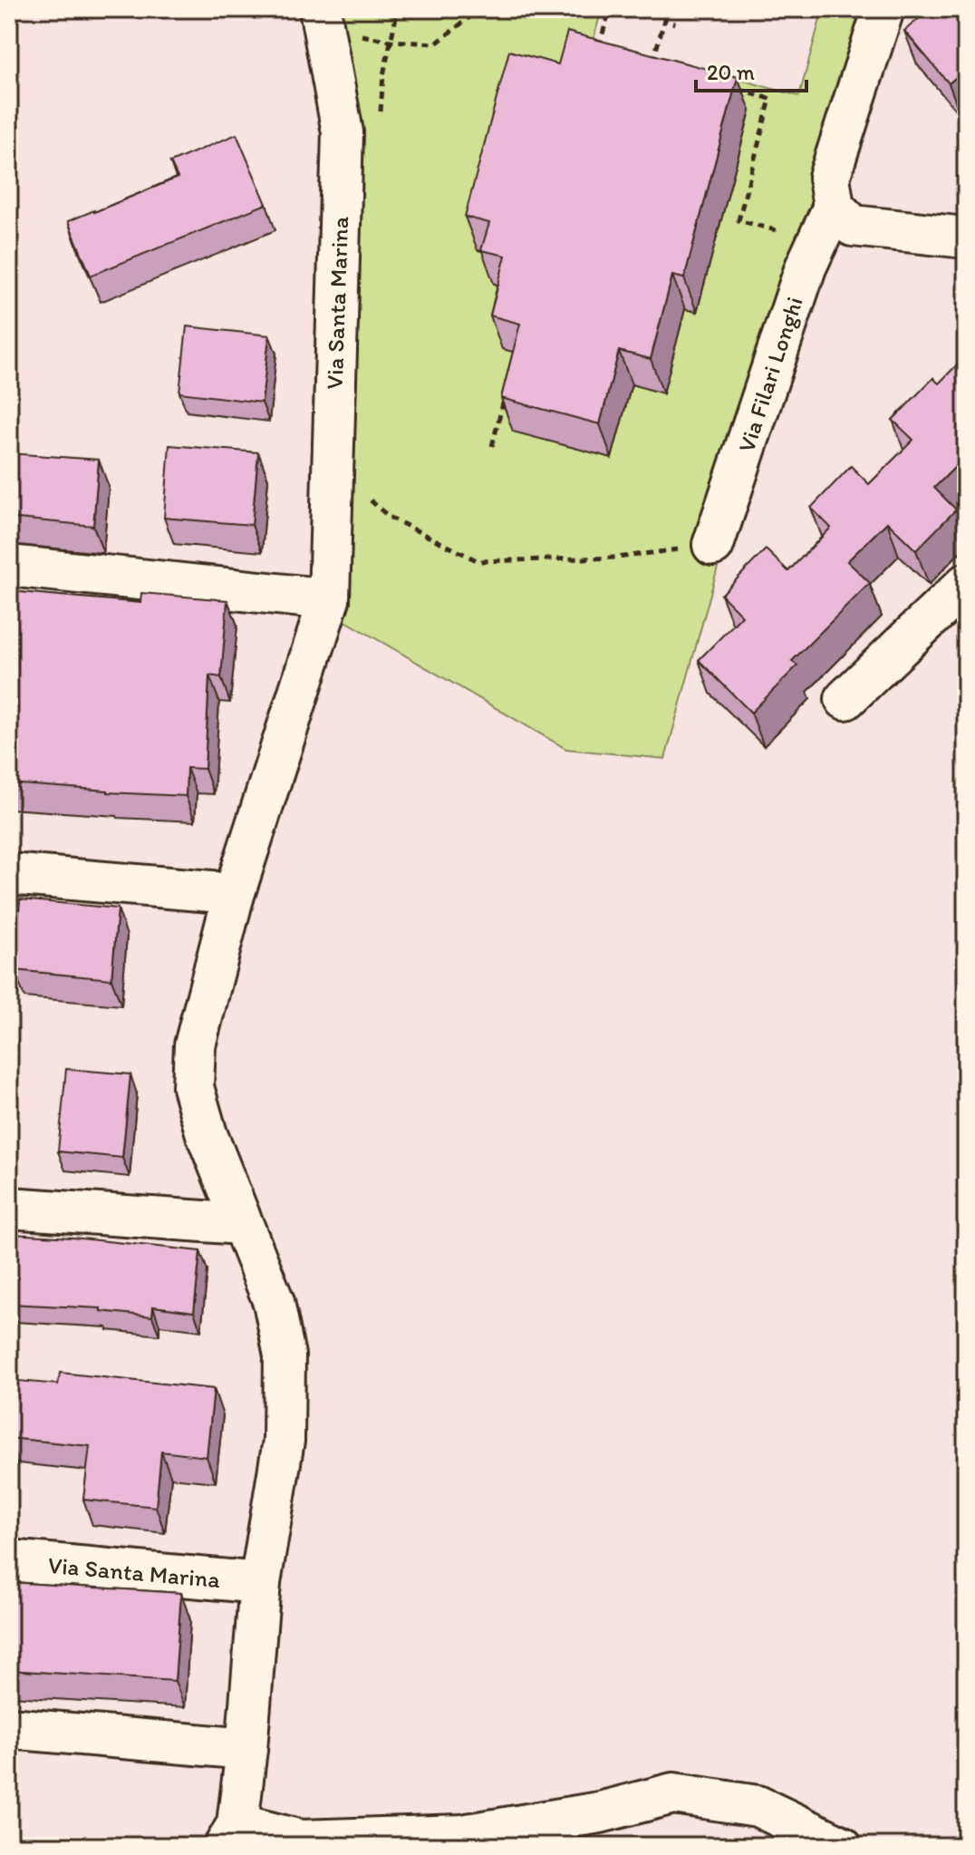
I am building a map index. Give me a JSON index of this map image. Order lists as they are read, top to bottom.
{
  "streets": {
    "street": ["Via Santa Marina", "Via Filari Longhi"]
  },
  "scale_bar": "20 m"
}
